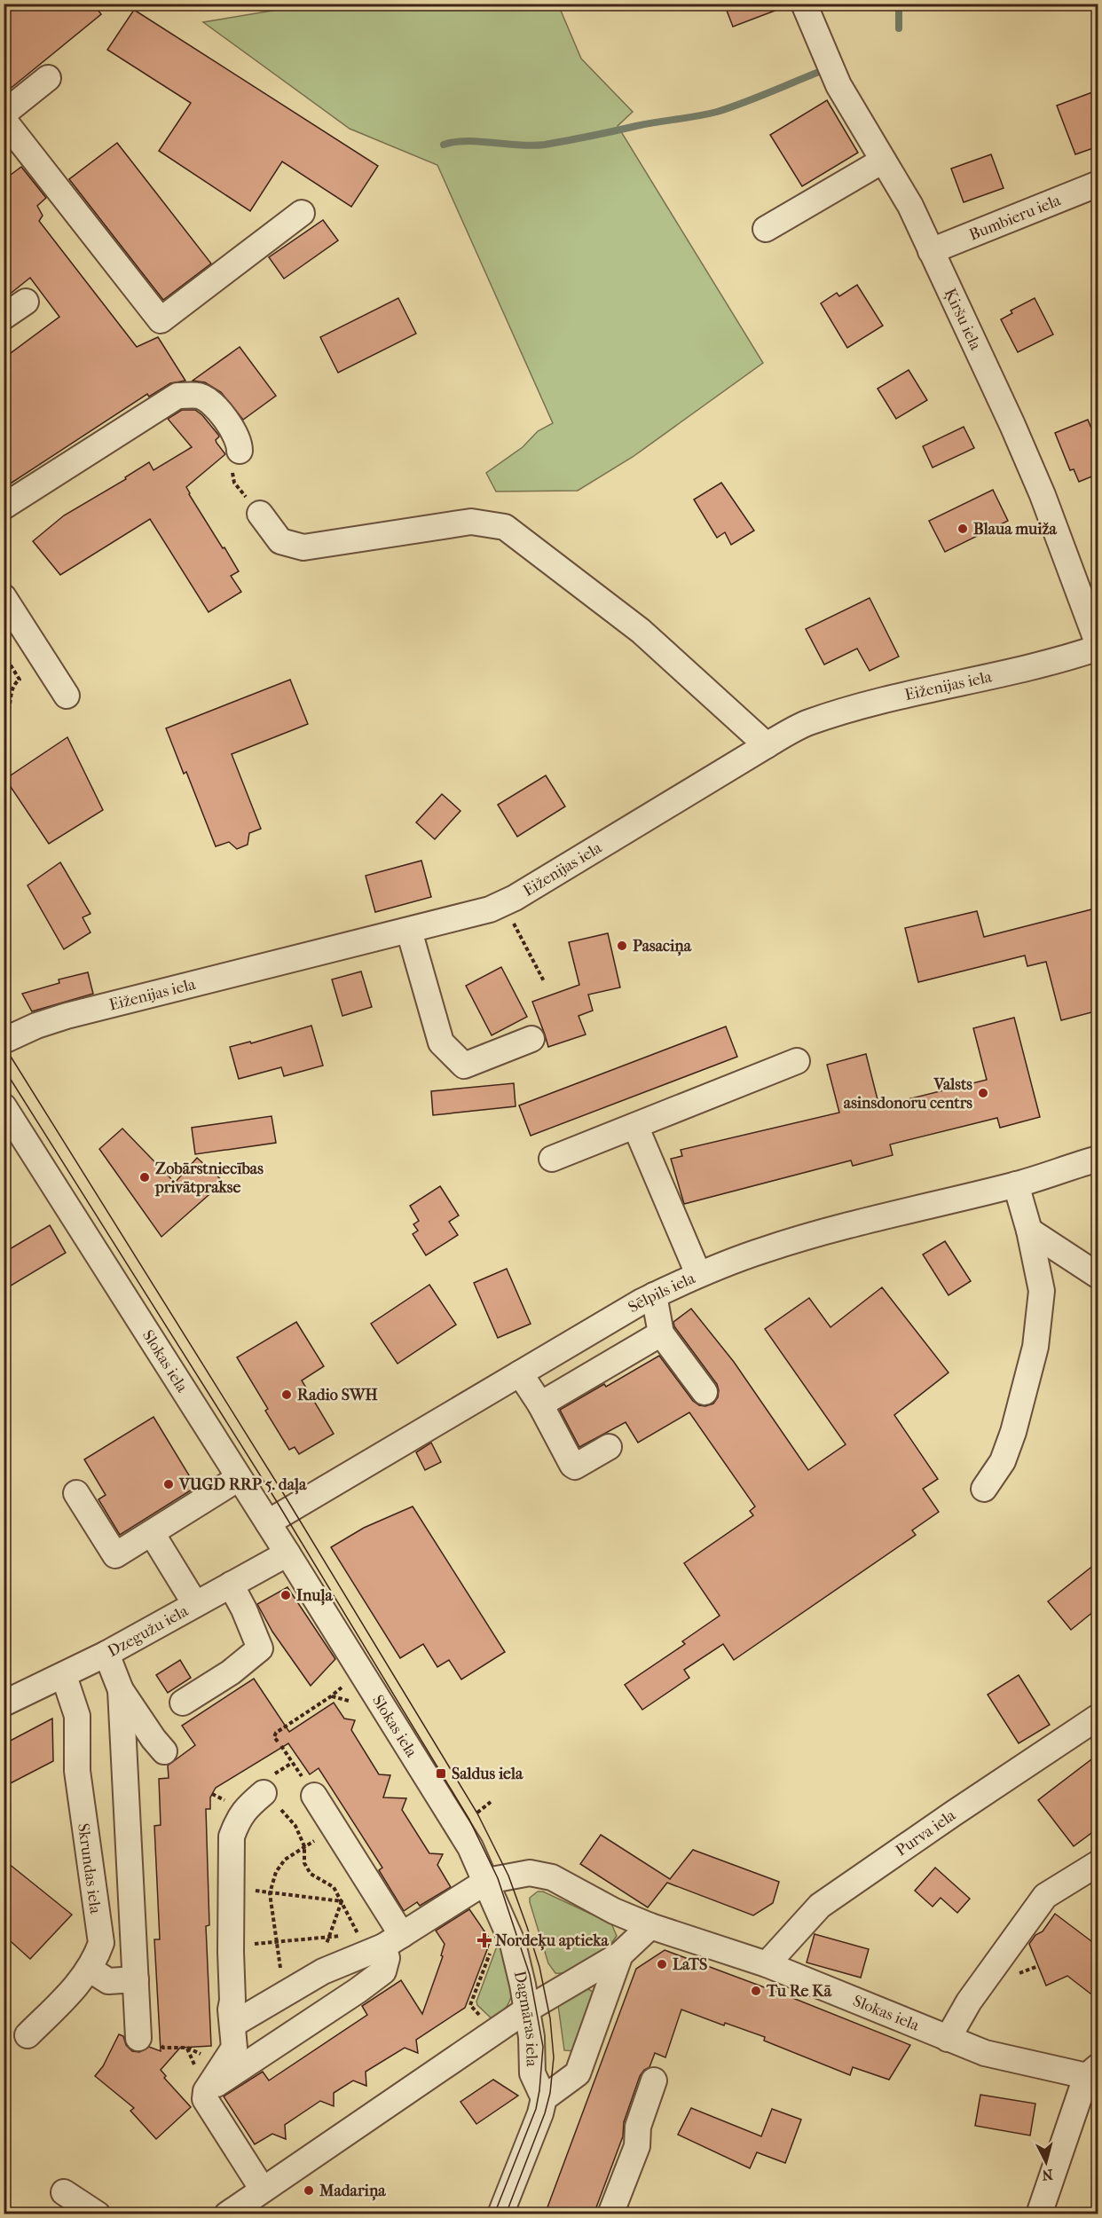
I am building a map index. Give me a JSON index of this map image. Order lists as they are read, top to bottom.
{
  "streets": {
    "street": [
      "Bumbieru iela",
      "Ķiršu iela",
      "Eiženijas iela",
      "Sēlpils iela",
      "Slokas iela",
      "Dzegužu iela",
      "Purva iela",
      "Skrundas iela",
      "Dagmāras iela"
    ]
  },
  "crossings": [
    ["Bumbieru iela", "Ķiršu iela"],
    ["Ķiršu iela", "Eiženijas iela"],
    ["Sēlpils iela", "Slokas iela"],
    ["Slokas iela", "Dzegužu iela"],
    ["Slokas iela", "Purva iela"],
    ["Slokas iela", "Dagmāras iela"],
    ["Dzegužu iela", "Skrundas iela"]
  ],
  "places": {
    "other": [
      "Blaua muiža",
      "Pasaciņa",
      "Valsts asinsdonoru centrs",
      "Zobārstniecības privātprakse",
      "Radio SWH",
      "VUGD RRP 5. daļa",
      "Inuļa",
      "LaTS",
      "Tu Re Kā",
      "Madariņa"
    ],
    "transit": ["Saldus iela"],
    "health": ["Nordeķu aptieka"]
  },
  "north": "bottom"
}
